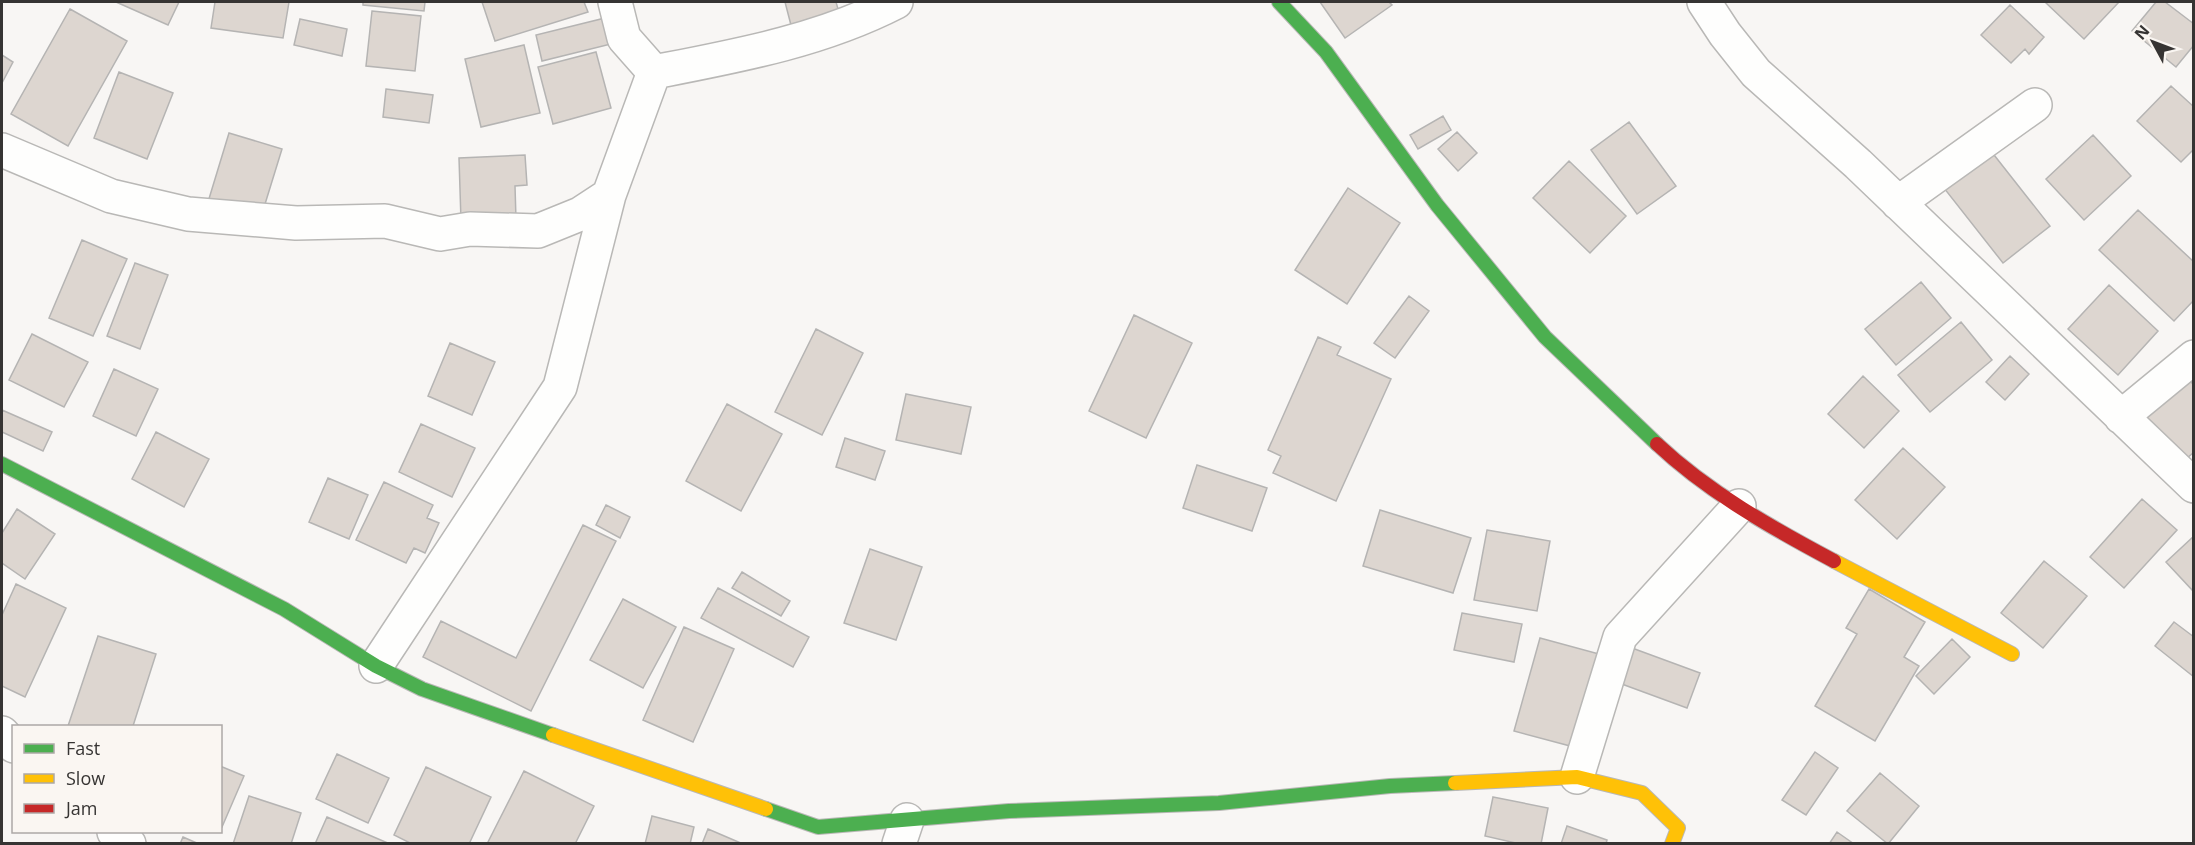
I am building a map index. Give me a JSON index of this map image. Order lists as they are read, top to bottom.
{
  "legend": ["Fast", "Slow", "Jam"],
  "north": "top left"
}
